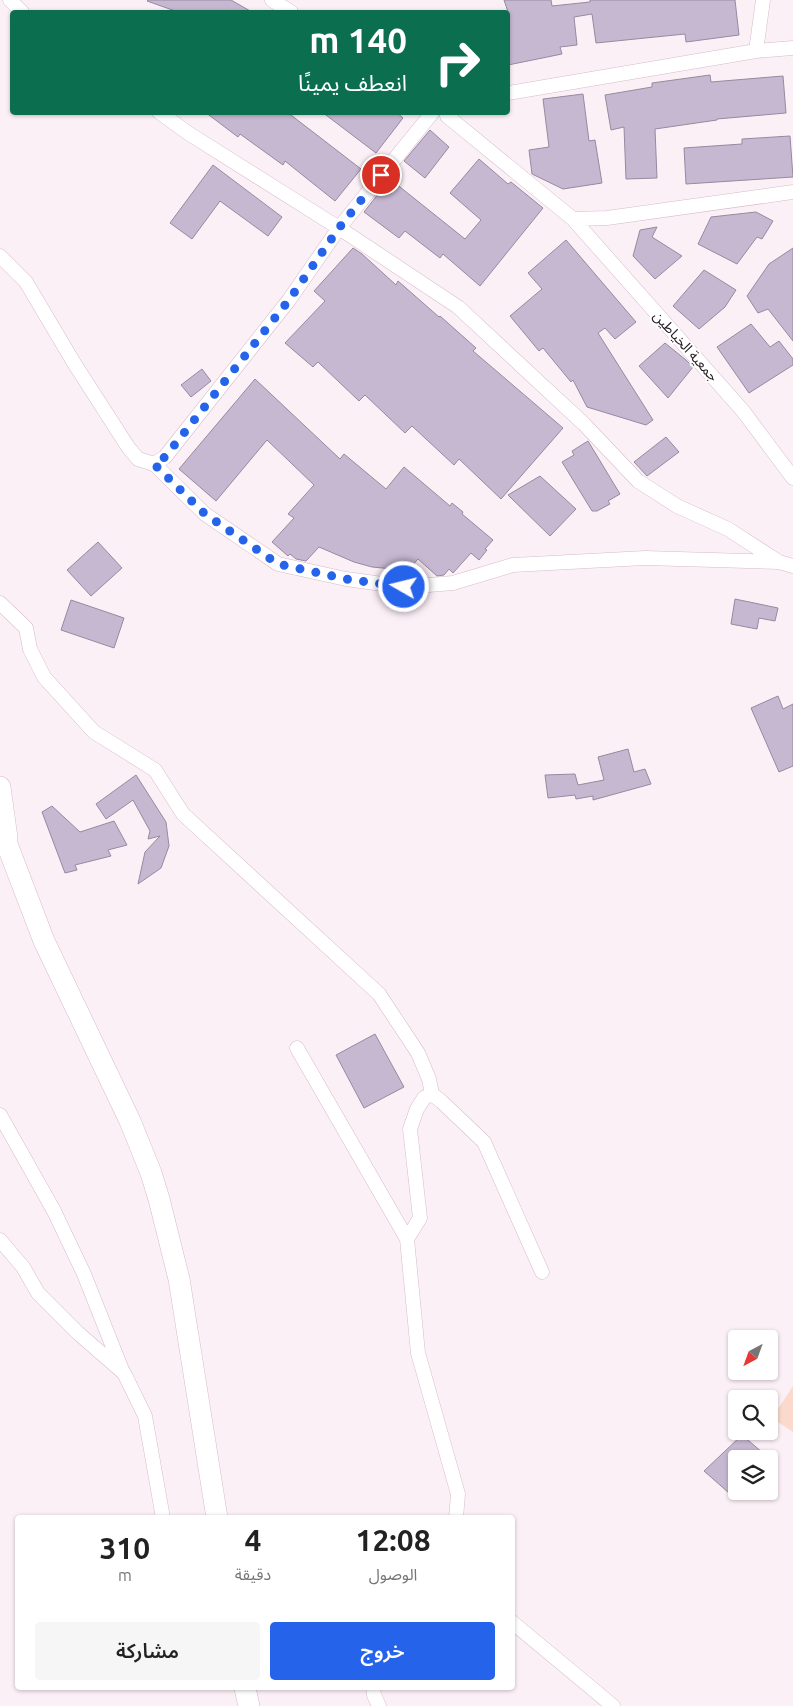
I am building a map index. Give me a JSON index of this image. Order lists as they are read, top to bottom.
{
  "streets": {
    "street": ["جمعية الخياطين"]
  },
  "north": "bottom left",
  "page": {
    "turn": ["140 m", "انعطف يمينًا"],
    "eta": [
      "12:08",
      "الوصول",
      "4",
      "دقيقة",
      "310",
      "m"
    ],
    "buttons": ["خروج", "مشاركة"]
  }
}
